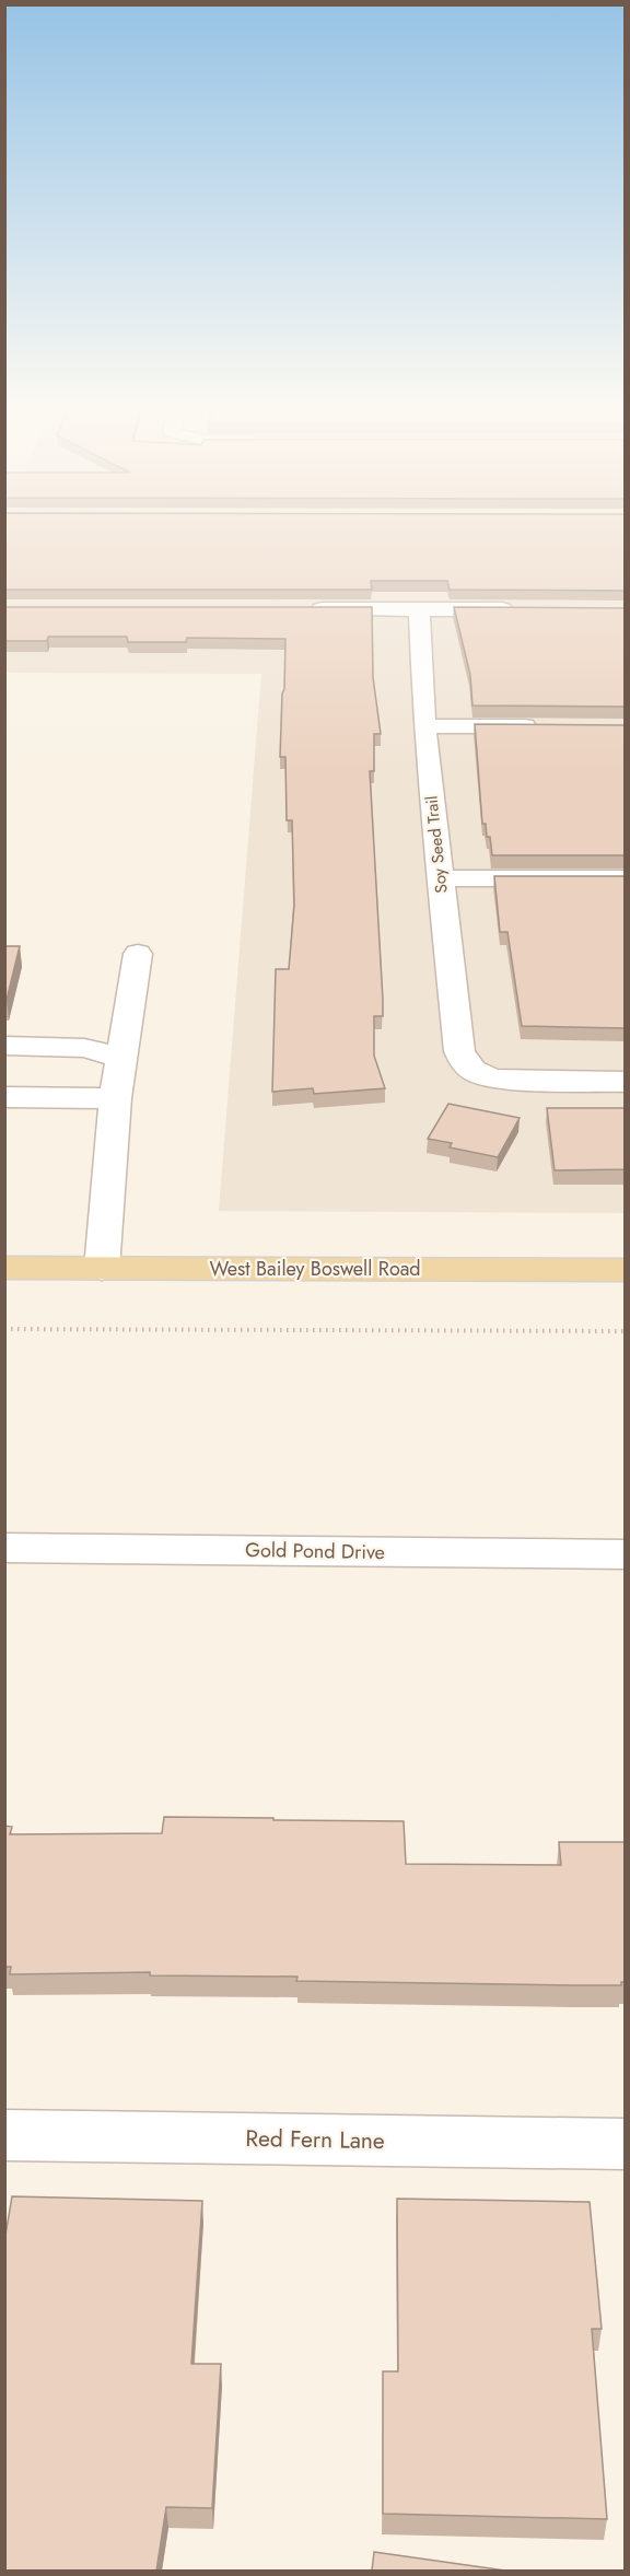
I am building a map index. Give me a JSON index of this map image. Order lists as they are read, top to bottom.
{
  "streets": {
    "main road": ["West Bailey Boswell Road"],
    "street": ["Soy Seed Trail", "Gold Pond Drive", "Red Fern Lane"]
  }
}
